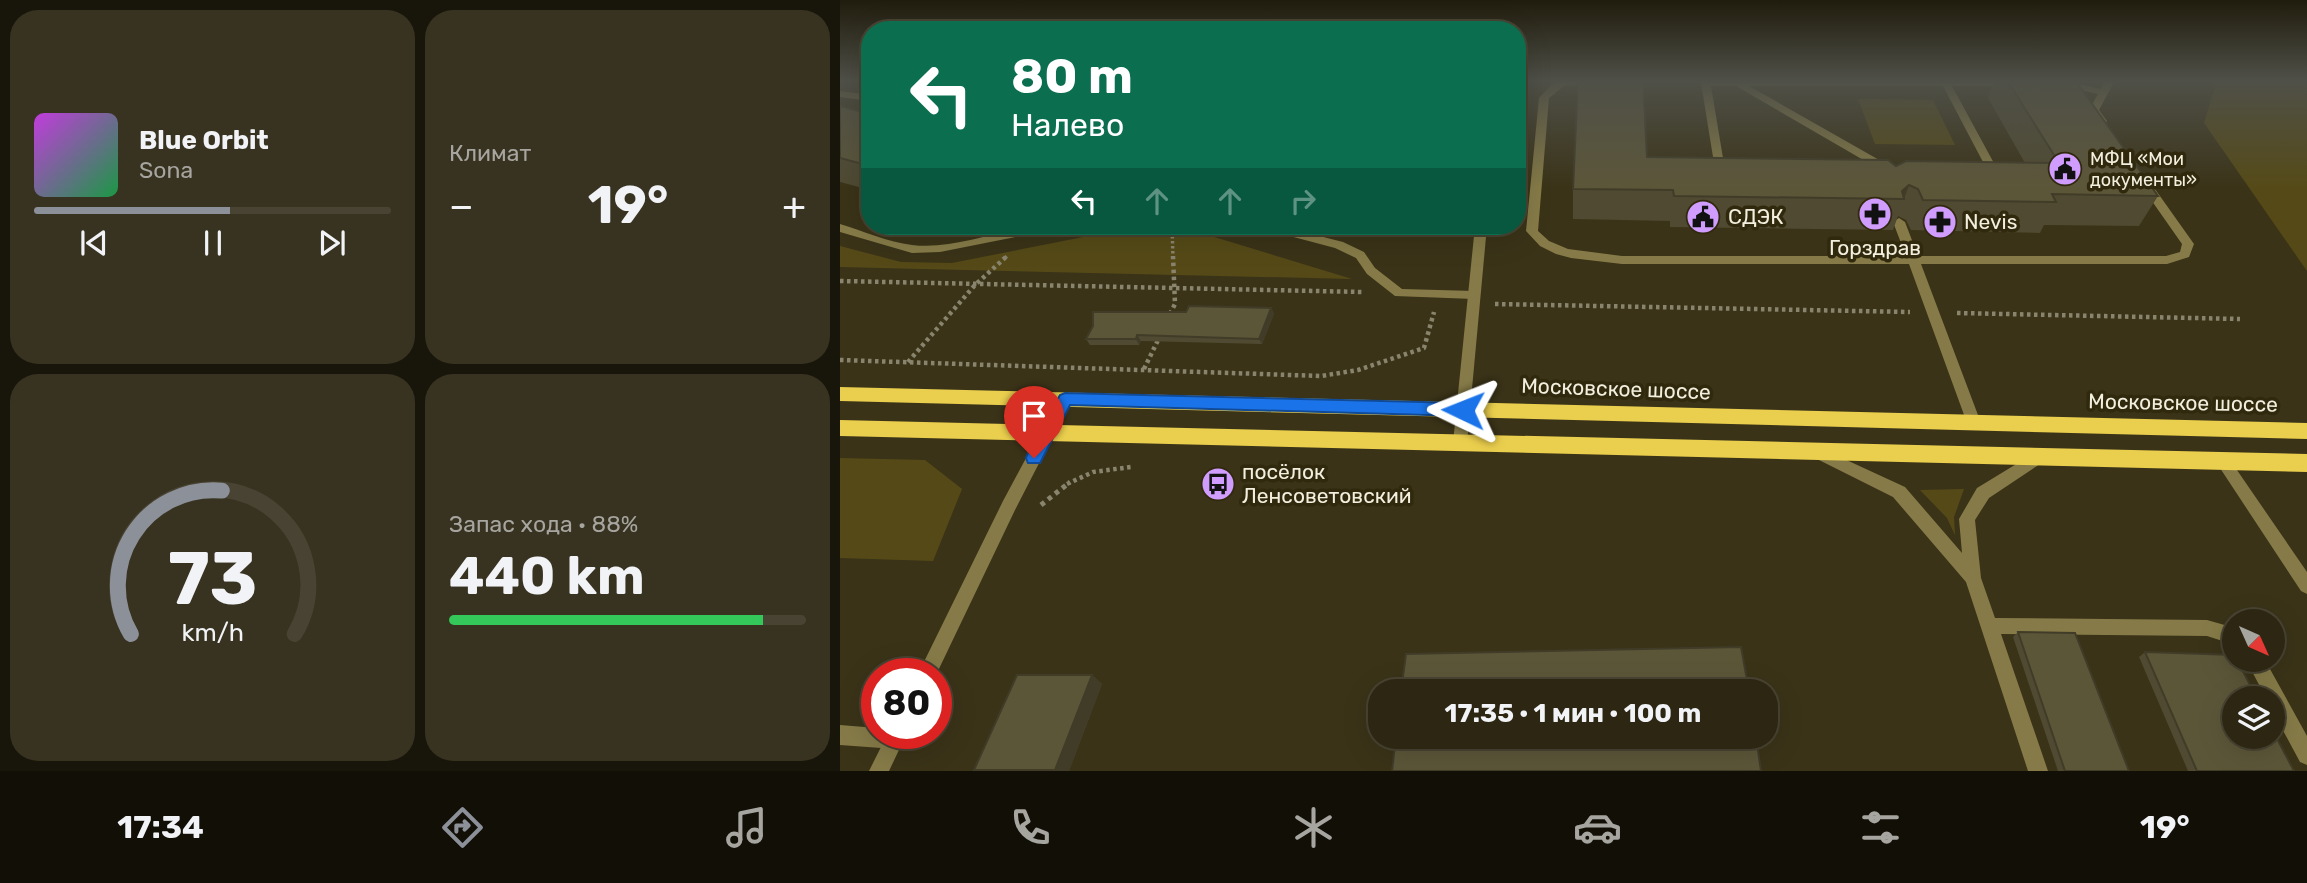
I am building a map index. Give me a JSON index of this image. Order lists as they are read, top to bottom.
{
  "streets": {
    "highway": ["Московское шоссе"]
  },
  "places": {
    "public building": ["МФЦ «Мои документы»", "СДЭК"],
    "pharmacy": ["Горздрав", "Nevis"],
    "bus stop": ["посёлок Ленсоветовский"]
  },
  "north": "bottom right",
  "page": {
    "tile": [
      "Климат",
      ["Запас хода · 88%", "440 km"]
    ],
    "turn": ["80 m", "Налево"],
    "song": ["Blue Orbit", "Sona"],
    "heat": ["−", "19°", "+"],
    "limit": "80",
    "trip": "17:35 · 1 мин · 100 m",
    "tabs": ["17:34", "19°"],
    "gauge": ["73", "km/h"]
  }
}
